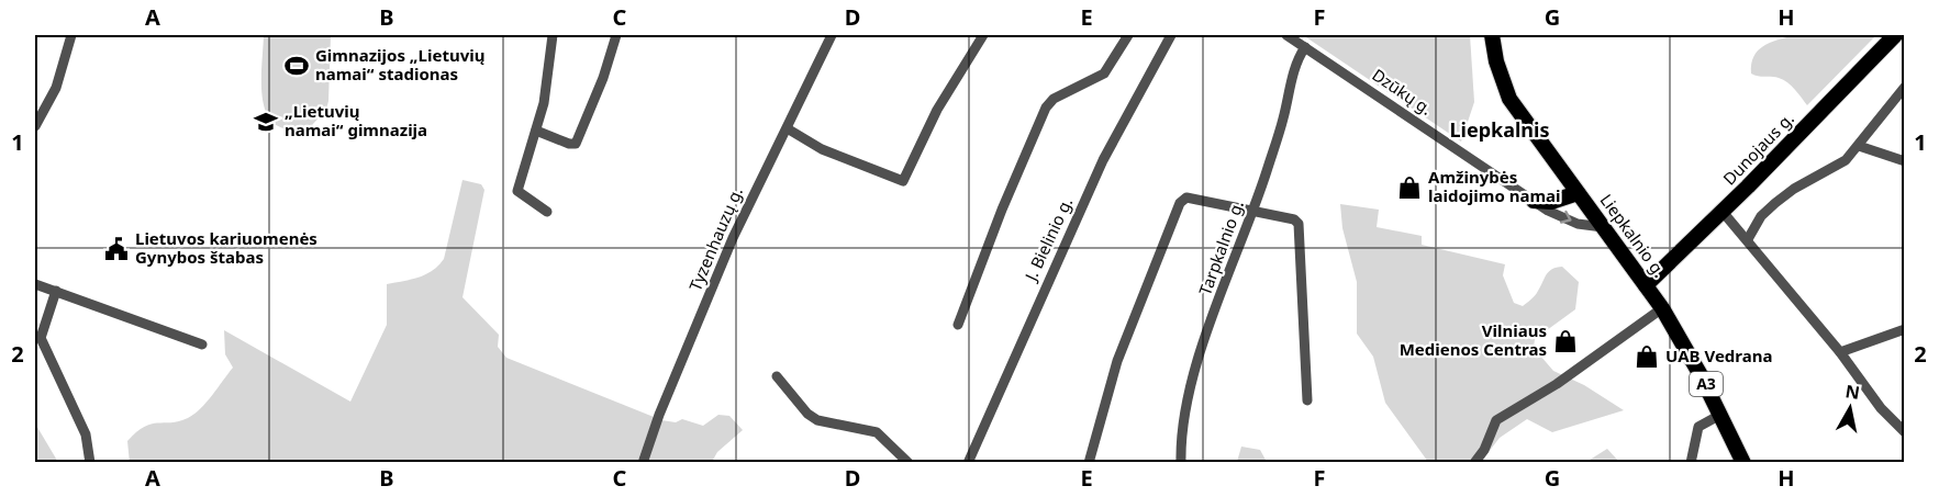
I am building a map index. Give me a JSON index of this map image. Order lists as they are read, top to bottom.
{
  "streets": {
    "main road": ["Dunojaus g.", "Liepkalnio g.", "A3"],
    "street": [
      "Dzūkų g.",
      "Tyzenhauzų g.",
      "J. Bielinio g.",
      "Tarpkalnio g."
    ]
  },
  "crossings": [
    ["Dzūkų g.", "Liepkalnio g."],
    ["Dzūkų g.", "Tarpkalnio g."],
    ["Dunojaus g.", "Liepkalnio g."]
  ],
  "districts": ["Liepkalnis"],
  "places": {
    "sports": ["Gimnazijos „Lietuvių namai“ stadionas"],
    "school or university": ["„Lietuvių namai“ gimnazija"],
    "shop": ["Amžinybės laidojimo namai", "Vilniaus Medienos Centras", "UAB Vedrana"],
    "public building": ["Lietuvos kariuomenės Gynybos štabas"]
  },
  "north": "top",
  "grid": {
    "columns": [
      "A",
      "B",
      "C",
      "D",
      "E",
      "F",
      "G",
      "H"
    ],
    "rows": ["1", "2"]
  }
}
